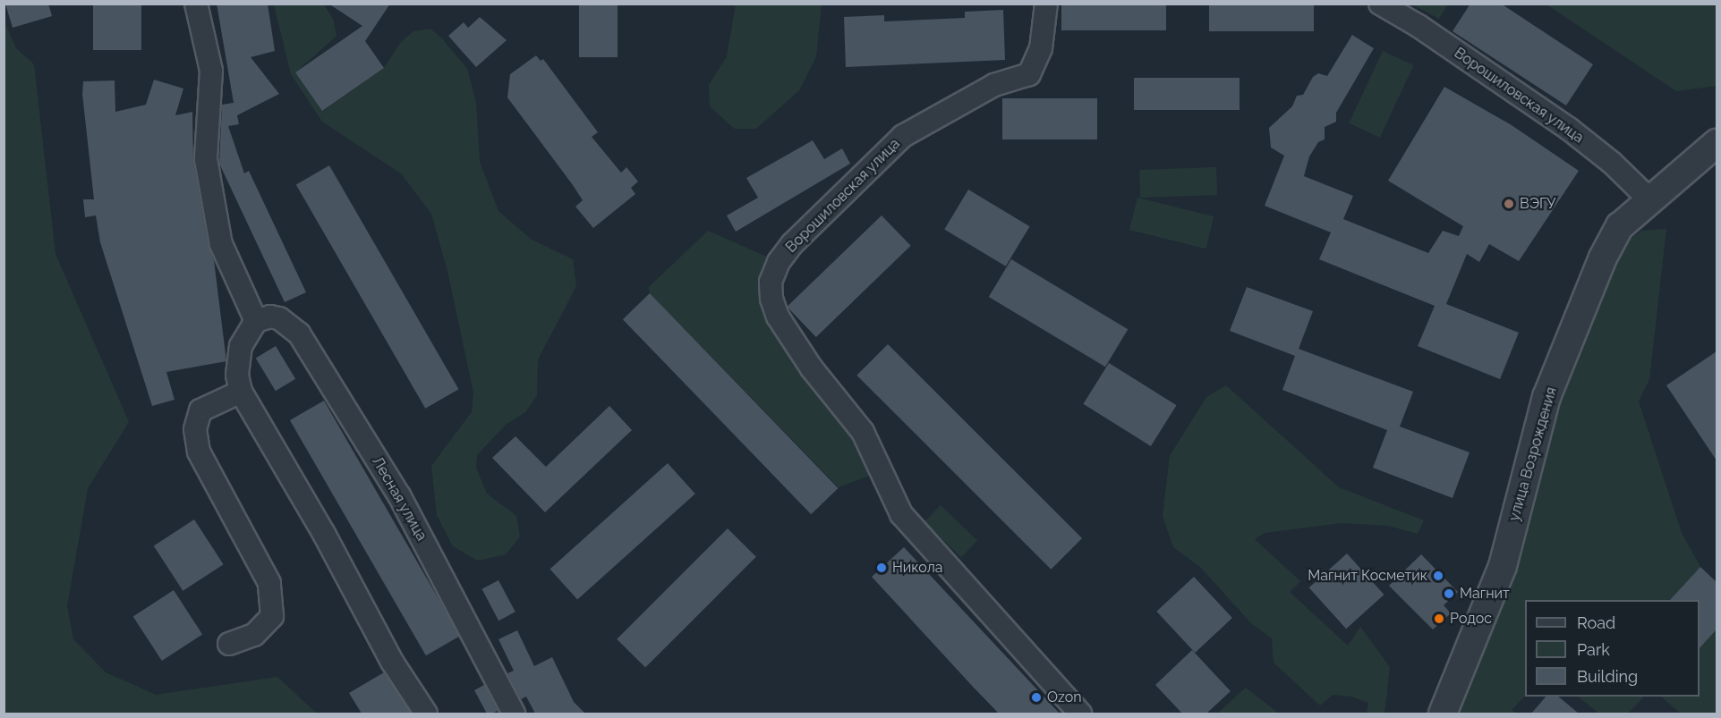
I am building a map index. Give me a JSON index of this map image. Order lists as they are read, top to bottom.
{
  "streets": {
    "street": ["Ворошиловская улица", "улица Возрождения", "Лесная улица"]
  },
  "crossings": [
    ["Ворошиловская улица", "улица Возрождения"]
  ],
  "places": [
    "ВЭГУ",
    "Никола",
    "Магнит Косметик",
    "Магнит",
    "Родос",
    "Ozon"
  ],
  "legend": ["Road", "Park", "Building"]
}
